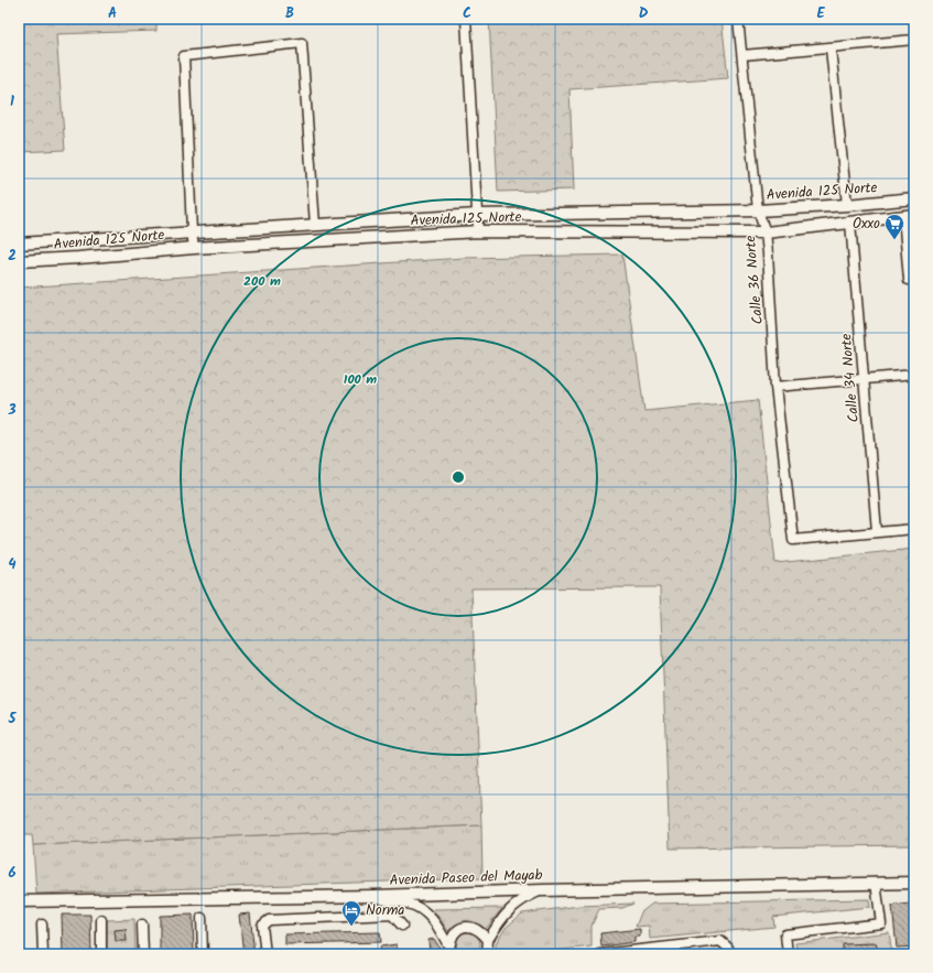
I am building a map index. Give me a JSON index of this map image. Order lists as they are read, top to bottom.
{
  "streets": {
    "main road": ["Avenida 125 Norte", "Avenida Paseo del Mayab"],
    "street": ["Calle 36 Norte", "Calle 34 Norte"]
  },
  "crossings": [
    ["Avenida 125 Norte", "Calle 36 Norte"],
    ["Avenida 125 Norte", "Calle 34 Norte"],
    ["Calle 36 Norte", "Calle 34 Norte"]
  ],
  "places": {
    "supermarket": ["Oxxo"],
    "hotel": ["Norma"]
  },
  "grid": {
    "columns": [
      "A",
      "B",
      "C",
      "D",
      "E"
    ],
    "rows": [
      "1",
      "2",
      "3",
      "4",
      "5",
      "6"
    ]
  },
  "rings": ["200 m", "100 m"]
}
